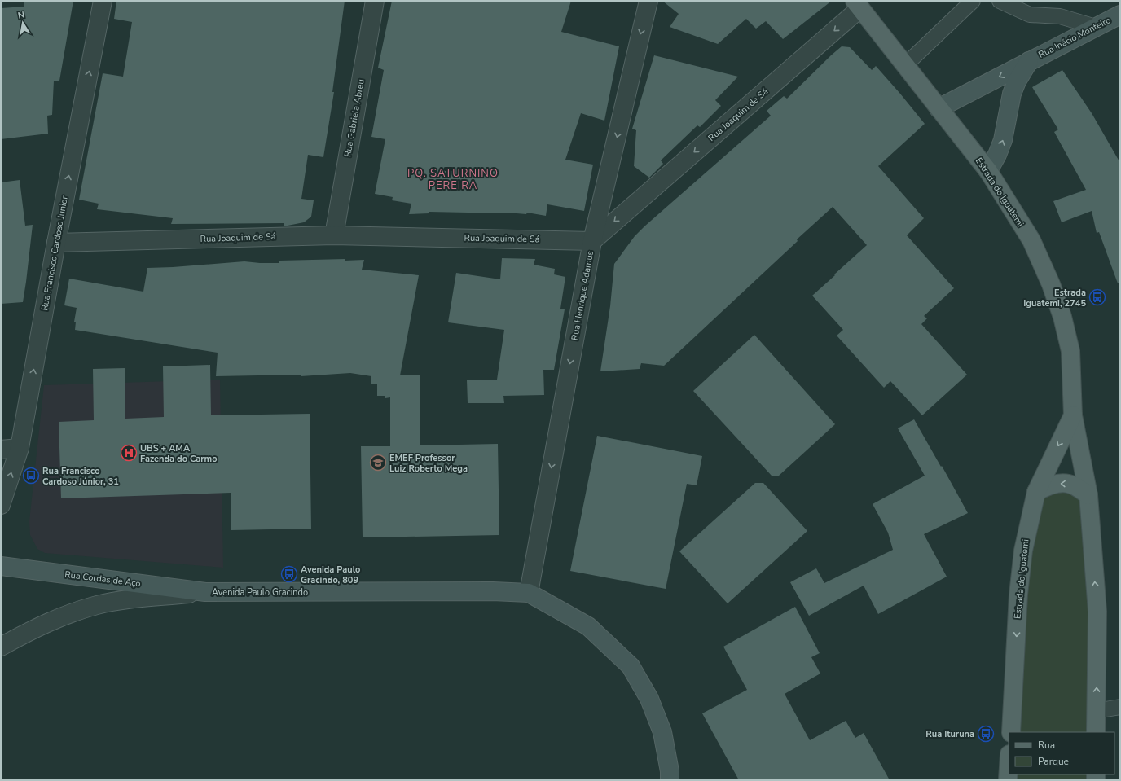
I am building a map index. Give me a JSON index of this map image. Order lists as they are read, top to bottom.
{
  "streets": {
    "main road": ["Estrada do Iguatemi"],
    "street": [
      "Rua Inácio Monteiro",
      "Rua Joaquim de Sá",
      "Rua Gabriela Abreu",
      "Rua Francisco Cardoso Junior",
      "Rua Henrique Adamus",
      "Rua Cordas de Aço",
      "Avenida Paulo Gracindo"
    ]
  },
  "crossings": [
    ["Rua Inácio Monteiro", "Estrada do Iguatemi"],
    ["Rua Joaquim de Sá", "Rua Gabriela Abreu"],
    ["Rua Joaquim de Sá", "Estrada do Iguatemi"],
    ["Rua Joaquim de Sá", "Rua Francisco Cardoso Junior"],
    ["Rua Joaquim de Sá", "Rua Henrique Adamus"],
    ["Rua Henrique Adamus", "Avenida Paulo Gracindo"],
    ["Rua Cordas de Aço", "Avenida Paulo Gracindo"]
  ],
  "one_way": ["Rua Joaquim de Sá", "Rua Francisco Cardoso Junior", "Rua Henrique Adamus"],
  "districts": ["PQ. SATURNINO PEREIRA"],
  "places": {
    "bus stop": [
      "Estrada Iguatemi, 2745",
      "Rua Francisco Cardoso Júnior, 31",
      "Avenida Paulo Gracindo, 809",
      "Rua Ituruna"
    ],
    "hospital": ["UBS + AMA Fazenda do Carmo"],
    "school or university": ["EMEF Professor Luiz Roberto Mega"]
  },
  "legend": ["Rua", "Parque"],
  "north": "top"
}
